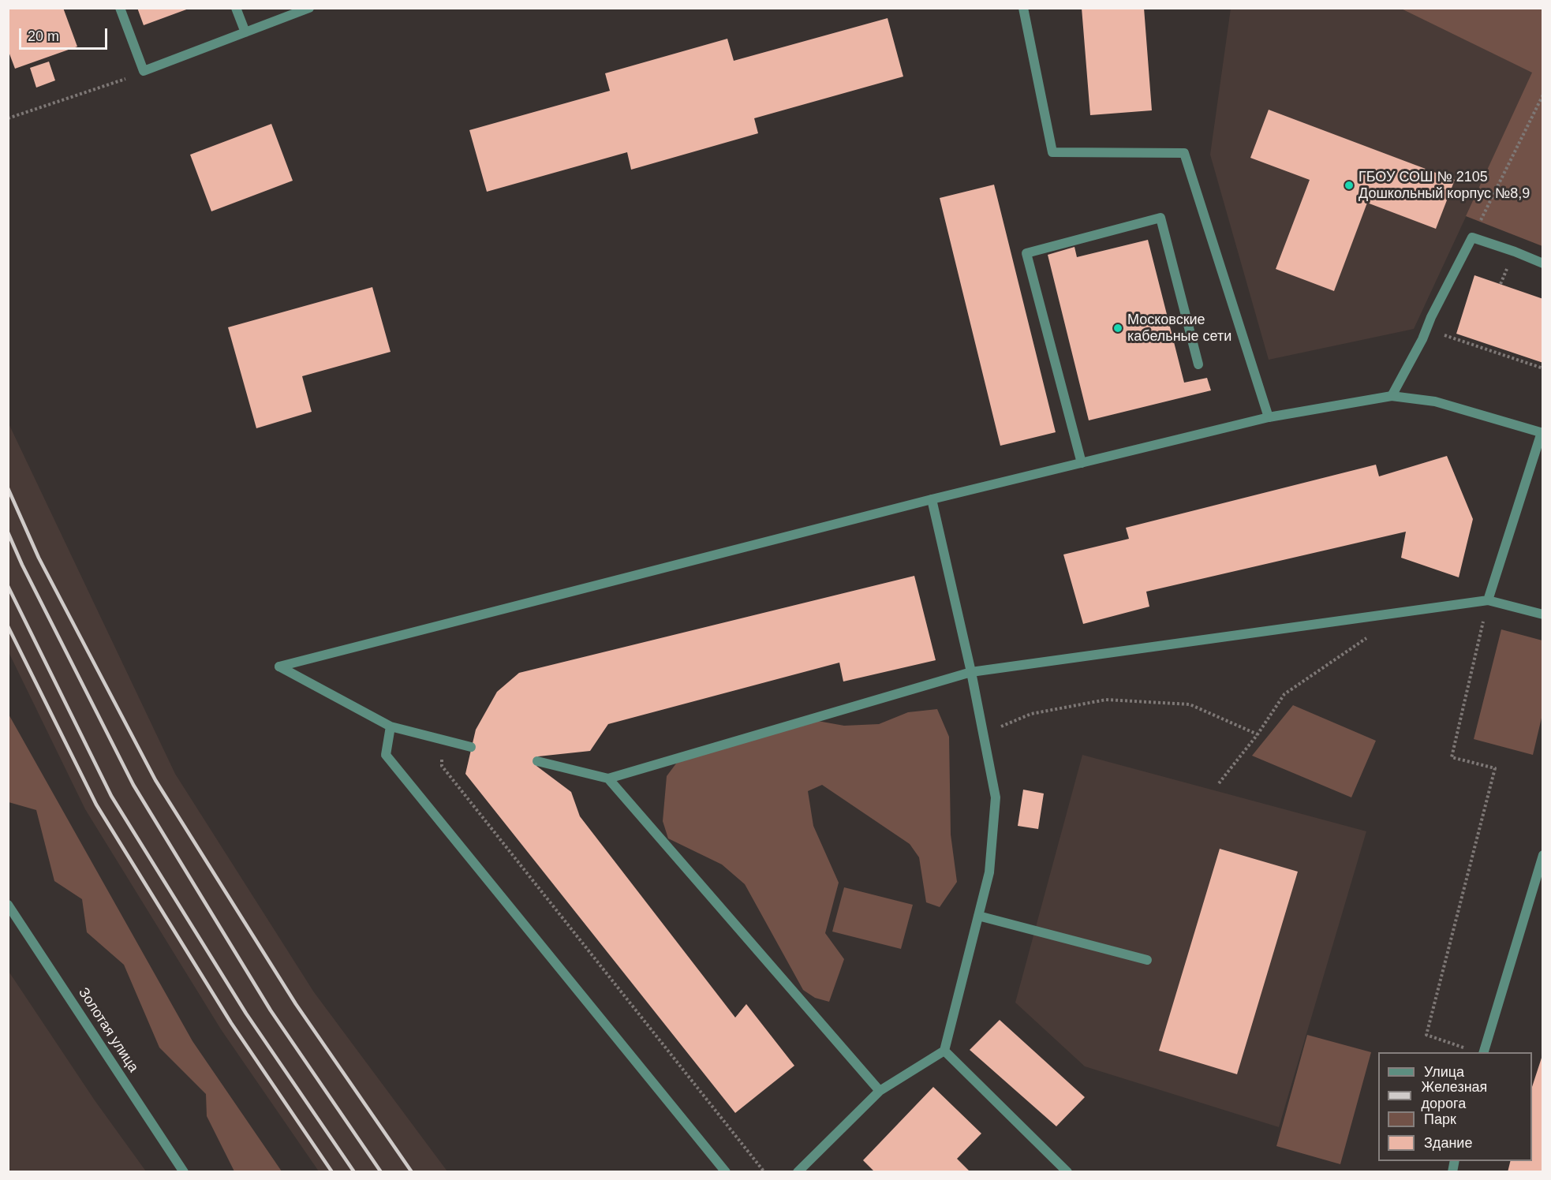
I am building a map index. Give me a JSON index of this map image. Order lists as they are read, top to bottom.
{
  "streets": {
    "street": ["Золотая улица"]
  },
  "places": ["ГБОУ СОШ № 2105 Дошкольный корпус №8,9", "Московские кабельные сети"],
  "legend": [
    "Улица",
    "Железная дорога",
    "Парк",
    "Здание"
  ],
  "scale_bar": "20 m"
}
